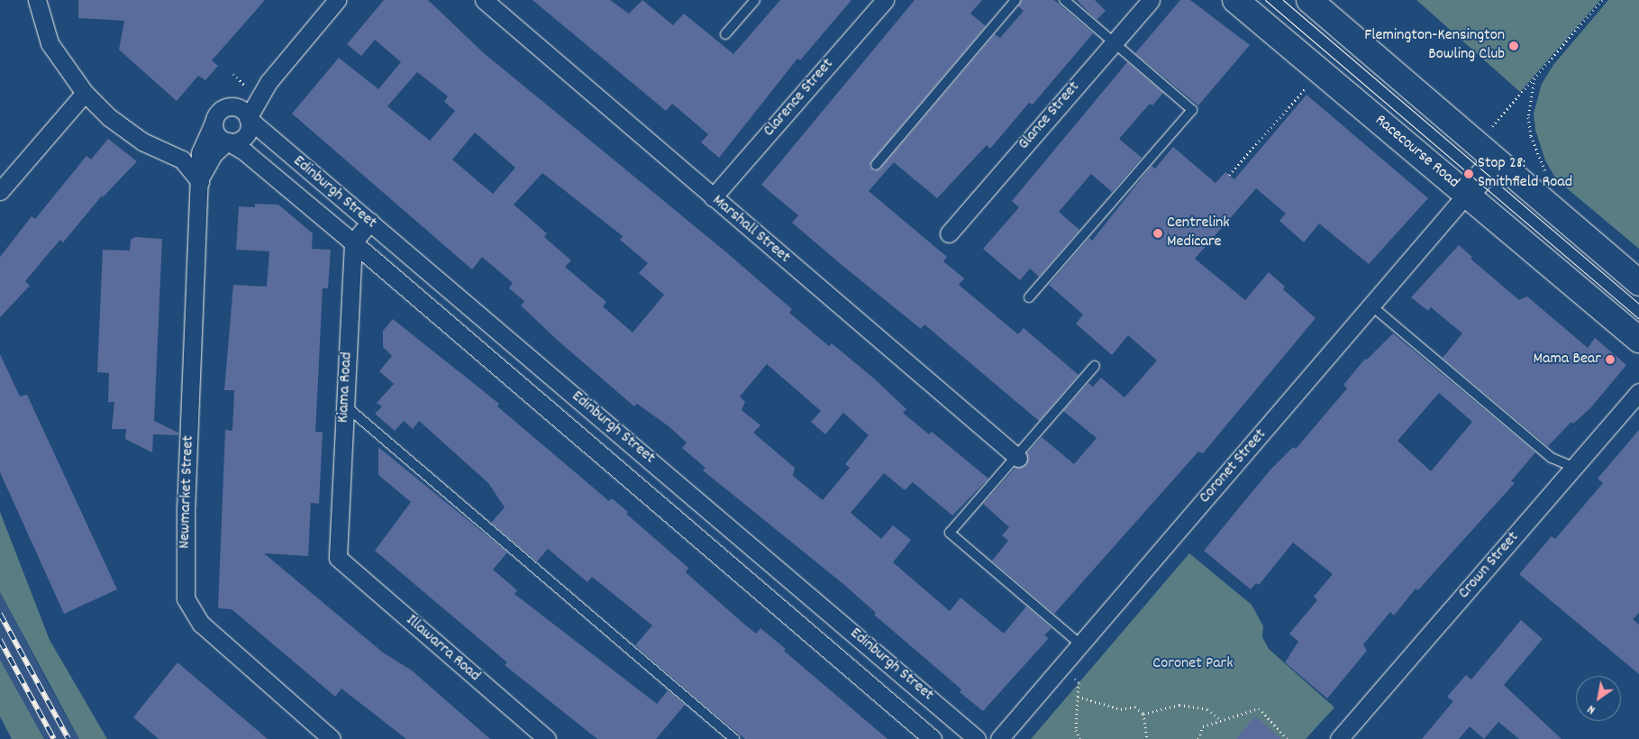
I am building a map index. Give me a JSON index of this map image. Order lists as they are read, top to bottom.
{
  "streets": {
    "main road": ["Racecourse Road"],
    "street": [
      "Clarence Street",
      "Glance Street",
      "Edinburgh Street",
      "Marshall Street",
      "Kiama Road",
      "Coronet Street",
      "Newmarket Street",
      "Crown Street",
      "Illawarra Road"
    ]
  },
  "crossings": [
    ["Clarence Street", "Marshall Street"],
    ["Racecourse Road", "Coronet Street"],
    ["Edinburgh Street", "Kiama Road"],
    ["Edinburgh Street", "Newmarket Street"],
    ["Kiama Road", "Illawarra Road"]
  ],
  "parks": ["Coronet Park"],
  "places": [
    "Flemington-Kensington Bowling Club",
    "Stop 28: Smithfield Road",
    "Centrelink Medicare",
    "Mama Bear"
  ],
  "north": "bottom left"
}
